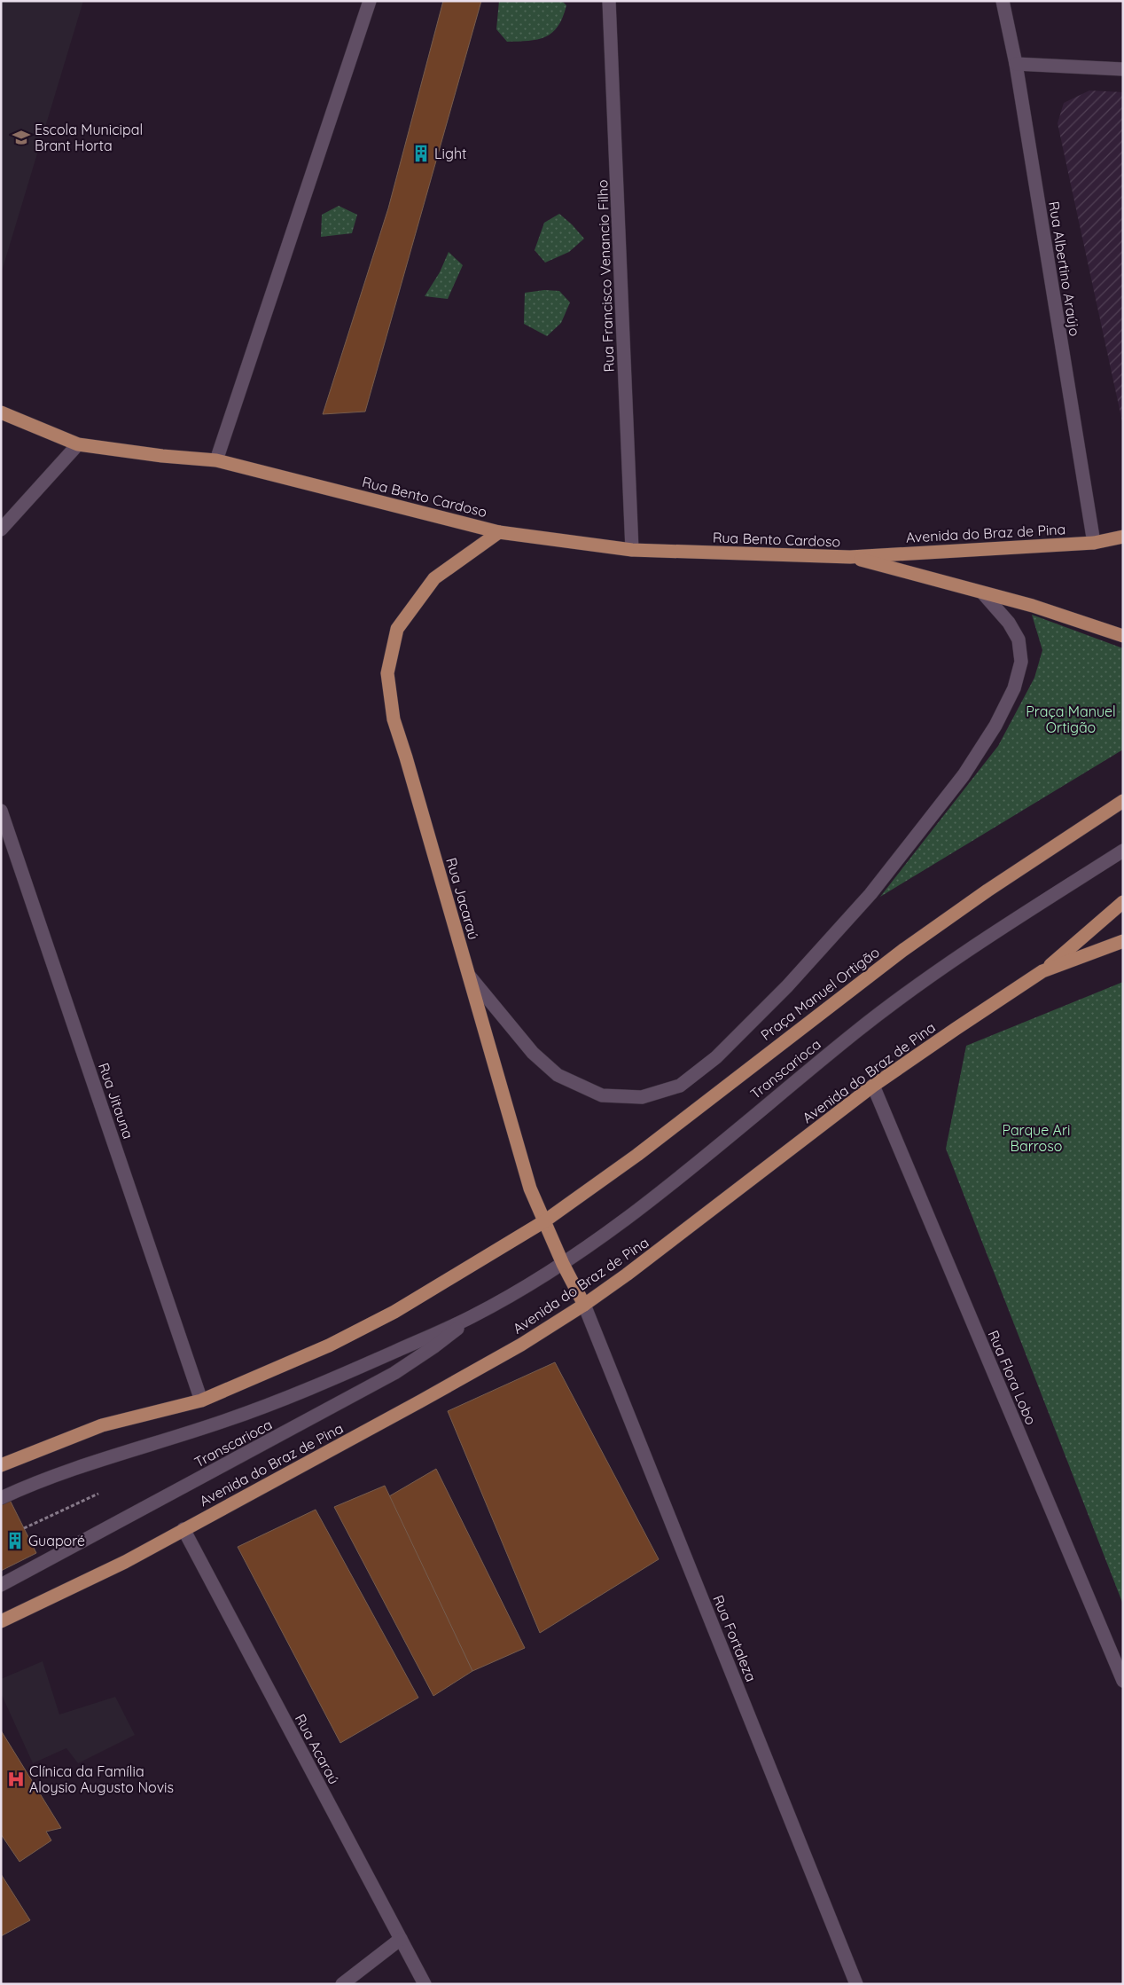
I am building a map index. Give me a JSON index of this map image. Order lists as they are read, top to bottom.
{
  "streets": {
    "main road": [
      "Rua Bento Cardoso",
      "Avenida do Braz de Pina",
      "Rua Jacaraú",
      "Praça Manuel Ortigão"
    ],
    "street": [
      "Rua Albertino Araújo",
      "Rua Francisco Venancio Filho",
      "Transcarioca",
      "Rua Jitauna",
      "Rua Flora Lobo",
      "Rua Fortaleza",
      "Rua Acaraú"
    ]
  },
  "crossings": [
    ["Rua Albertino Araújo", "Avenida do Braz de Pina"],
    ["Rua Francisco Venancio Filho", "Rua Bento Cardoso"],
    ["Rua Bento Cardoso", "Avenida do Braz de Pina"],
    ["Rua Bento Cardoso", "Rua Jacaraú"],
    ["Avenida do Braz de Pina", "Rua Jacaraú"],
    ["Avenida do Braz de Pina", "Rua Flora Lobo"],
    ["Avenida do Braz de Pina", "Rua Fortaleza"],
    ["Avenida do Braz de Pina", "Rua Acaraú"],
    ["Rua Jacaraú", "Praça Manuel Ortigão"],
    ["Rua Jacaraú", "Transcarioca"],
    ["Rua Jacaraú", "Rua Fortaleza"]
  ],
  "parks": ["Praça Manuel Ortigão", "Parque Ari Barroso"],
  "places": {
    "school or university": ["Escola Municipal Brant Horta"],
    "building": ["Light", "Guaporé"],
    "hospital": ["Clínica da Família Aloysio Augusto Novis"]
  }
}
